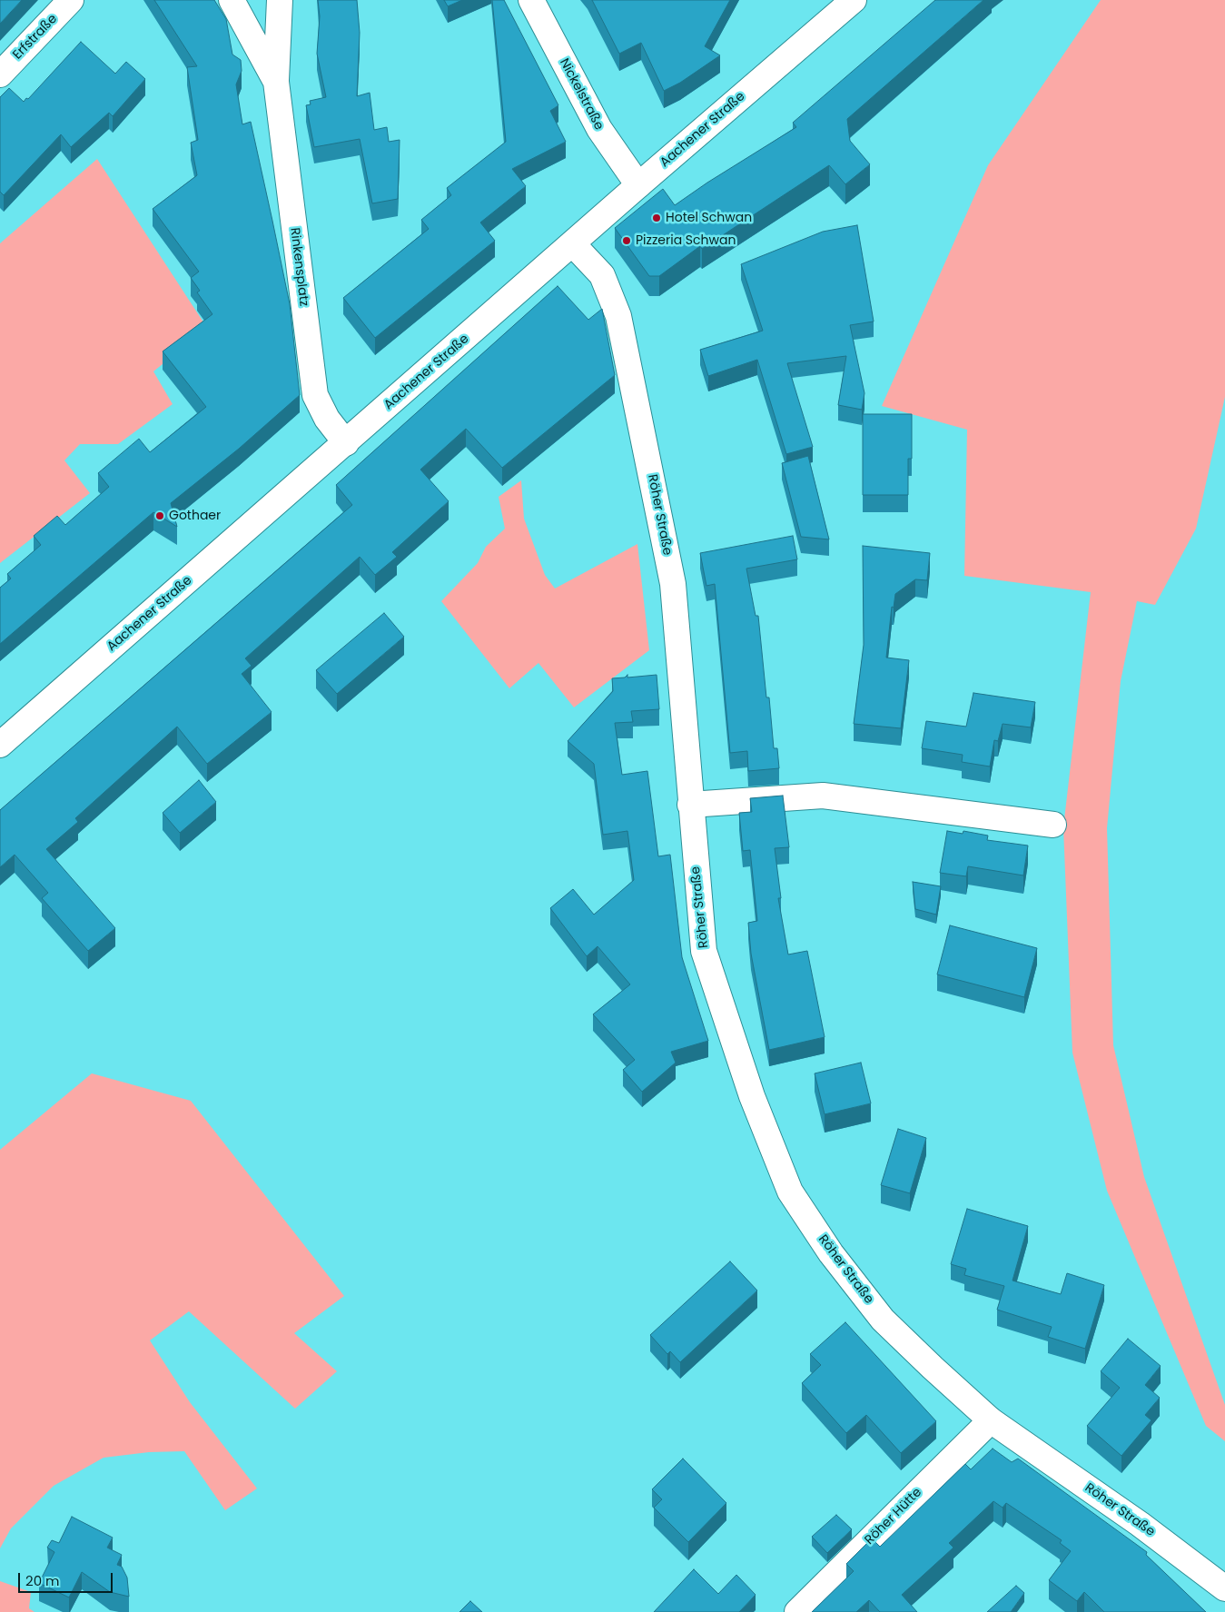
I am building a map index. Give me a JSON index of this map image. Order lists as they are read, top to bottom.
{
  "streets": {
    "main road": [
      "Erfstraße",
      "Nickelstraße",
      "Aachener Straße",
      "Rinkensplatz",
      "Röher Straße",
      "Röher Hütte"
    ]
  },
  "crossings": [
    ["Nickelstraße", "Aachener Straße"],
    ["Aachener Straße", "Rinkensplatz"],
    ["Aachener Straße", "Röher Straße"],
    ["Röher Straße", "Röher Hütte"]
  ],
  "places": ["Hotel Schwan", "Pizzeria Schwan", "Gothaer"],
  "scale_bar": "20 m"
}
